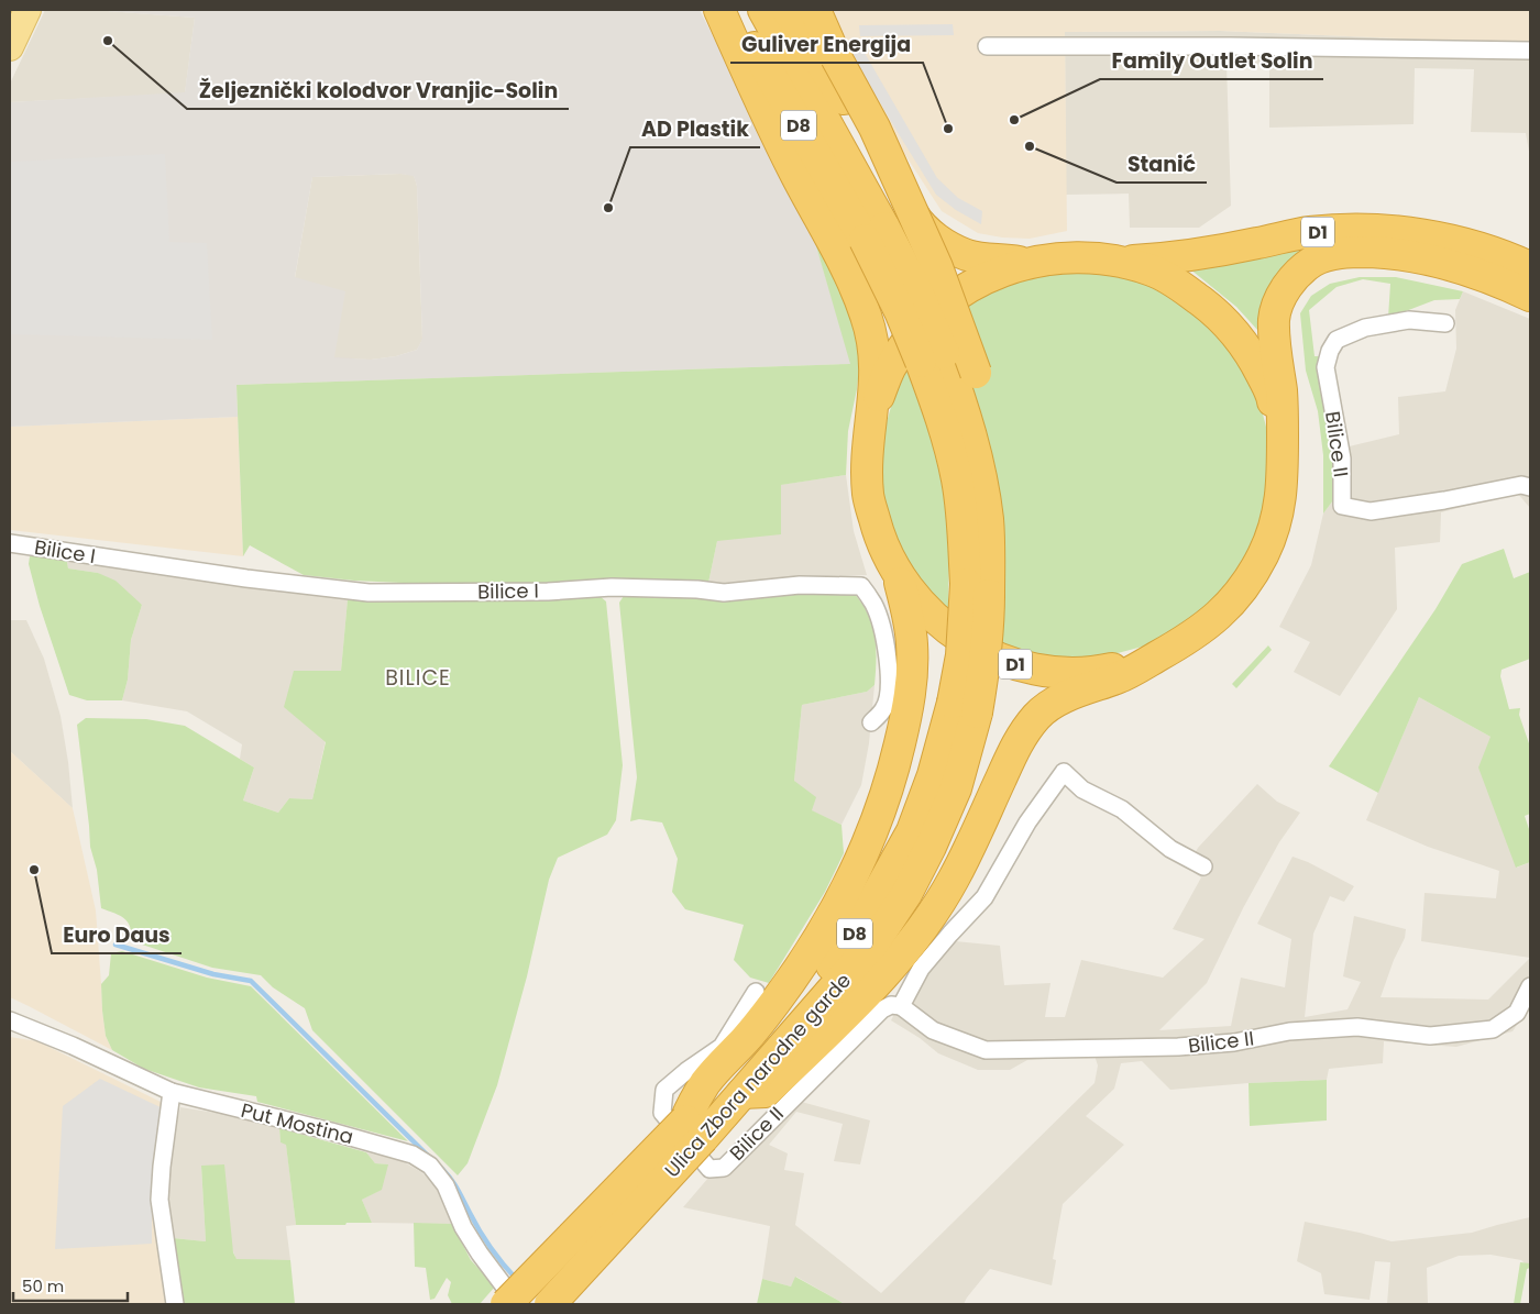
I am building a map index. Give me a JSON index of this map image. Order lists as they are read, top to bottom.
{
  "streets": {
    "highway": ["D8", "D1", "Ulica Zbora narodne garde"],
    "street": ["Bilice II", "Bilice I", "Put Mostina"]
  },
  "crossings": [
    ["D8", "Ulica Zbora narodne garde"]
  ],
  "districts": ["BILICE"],
  "places": [
    "Željeznički kolodvor Vranjic-Solin",
    "Family Outlet Solin",
    "Guliver Energija",
    "Stanić",
    "AD Plastik",
    "Euro Daus"
  ],
  "scale_bar": "50 m"
}
